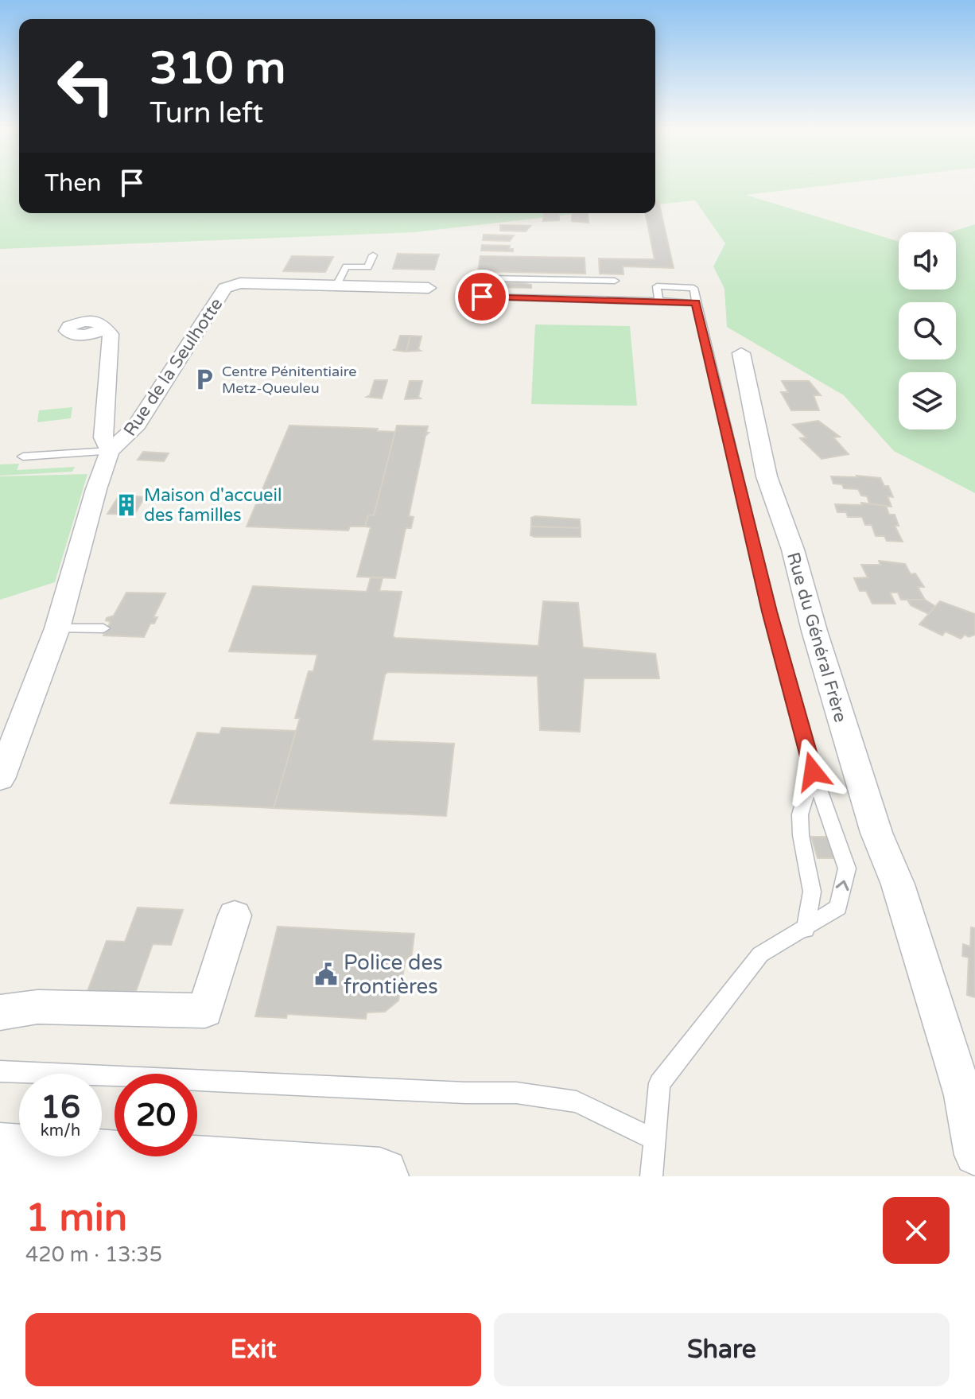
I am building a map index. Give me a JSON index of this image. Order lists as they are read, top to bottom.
{
  "streets": {
    "street": ["Rue de la Seulhotte", "Rue du Général Frère"]
  },
  "places": {
    "parking": ["Centre Pénitentiaire Metz-Queuleu"],
    "building": ["Maison d'accueil des familles"],
    "public building": ["Police des frontières"]
  },
  "page": {
    "turn": ["310 m", "Turn left"],
    "then": "Then",
    "speed": "16 km/h",
    "limit": "20",
    "heading": ["1 min", "420 m · 13:35"],
    "buttons": ["Exit", "Share"]
  }
}
